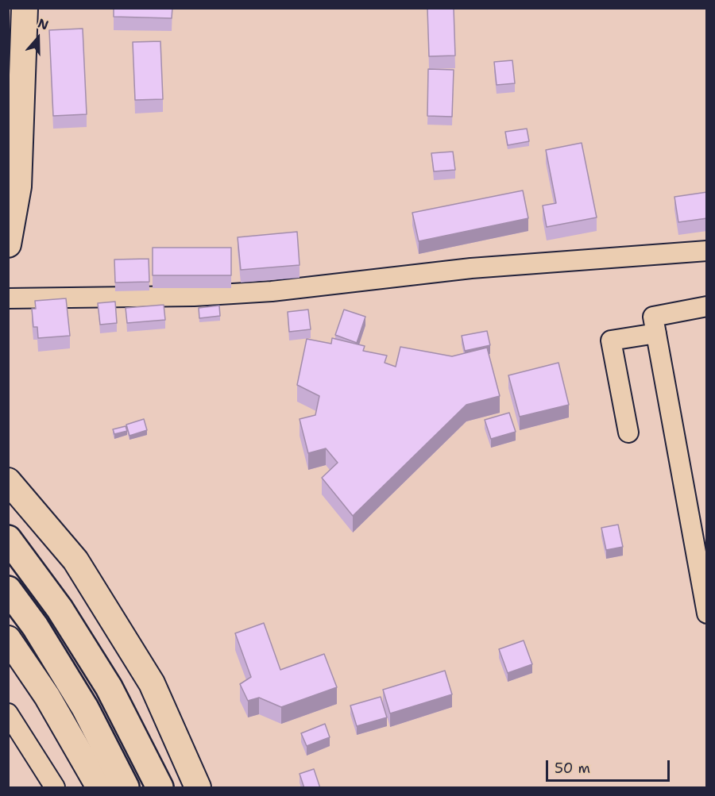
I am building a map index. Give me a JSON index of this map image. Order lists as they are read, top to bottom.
{
  "scale_bar": "50 m",
  "north": "top"
}
